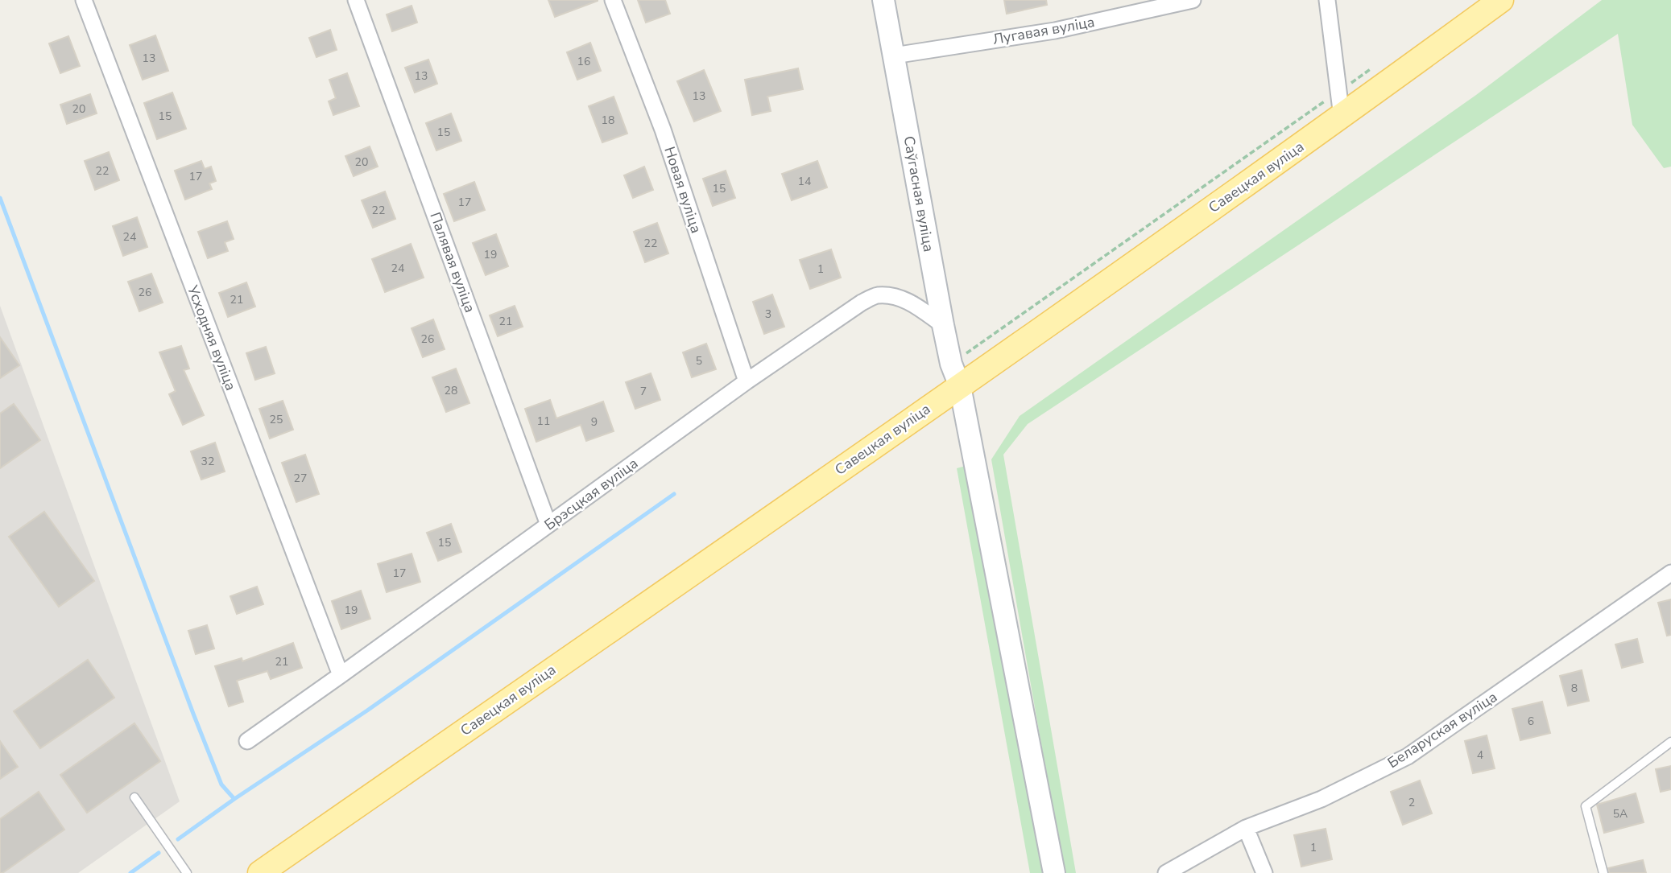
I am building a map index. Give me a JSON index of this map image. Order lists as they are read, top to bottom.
{
  "streets": {
    "main road": ["Савецкая вуліца"],
    "street": [
      "Лугавая вуліца",
      "Новая вуліца",
      "Саўгасная вуліца",
      "Палявая вуліца",
      "Усходняя вуліца",
      "Брэсцкая вуліца",
      "Беларуская вуліца"
    ]
  },
  "crossings": [
    ["Лугавая вуліца", "Саўгасная вуліца"],
    ["Савецкая вуліца", "Саўгасная вуліца"],
    ["Новая вуліца", "Брэсцкая вуліца"],
    ["Саўгасная вуліца", "Брэсцкая вуліца"],
    ["Палявая вуліца", "Брэсцкая вуліца"],
    ["Усходняя вуліца", "Брэсцкая вуліца"]
  ],
  "house_numbers": [
    "13",
    "16",
    "13",
    "13",
    "20",
    "15",
    "18",
    "15",
    "20",
    "22",
    "17",
    "14",
    "15",
    "17",
    "22",
    "24",
    "22",
    "19",
    "24",
    "1",
    "26",
    "21",
    "3",
    "21",
    "26",
    "5",
    "28",
    "7",
    "25",
    "11",
    "9",
    "32",
    "27",
    "15",
    "17",
    "19",
    "21",
    "8",
    "6",
    "4",
    "2",
    "5А",
    "1"
  ]
}
